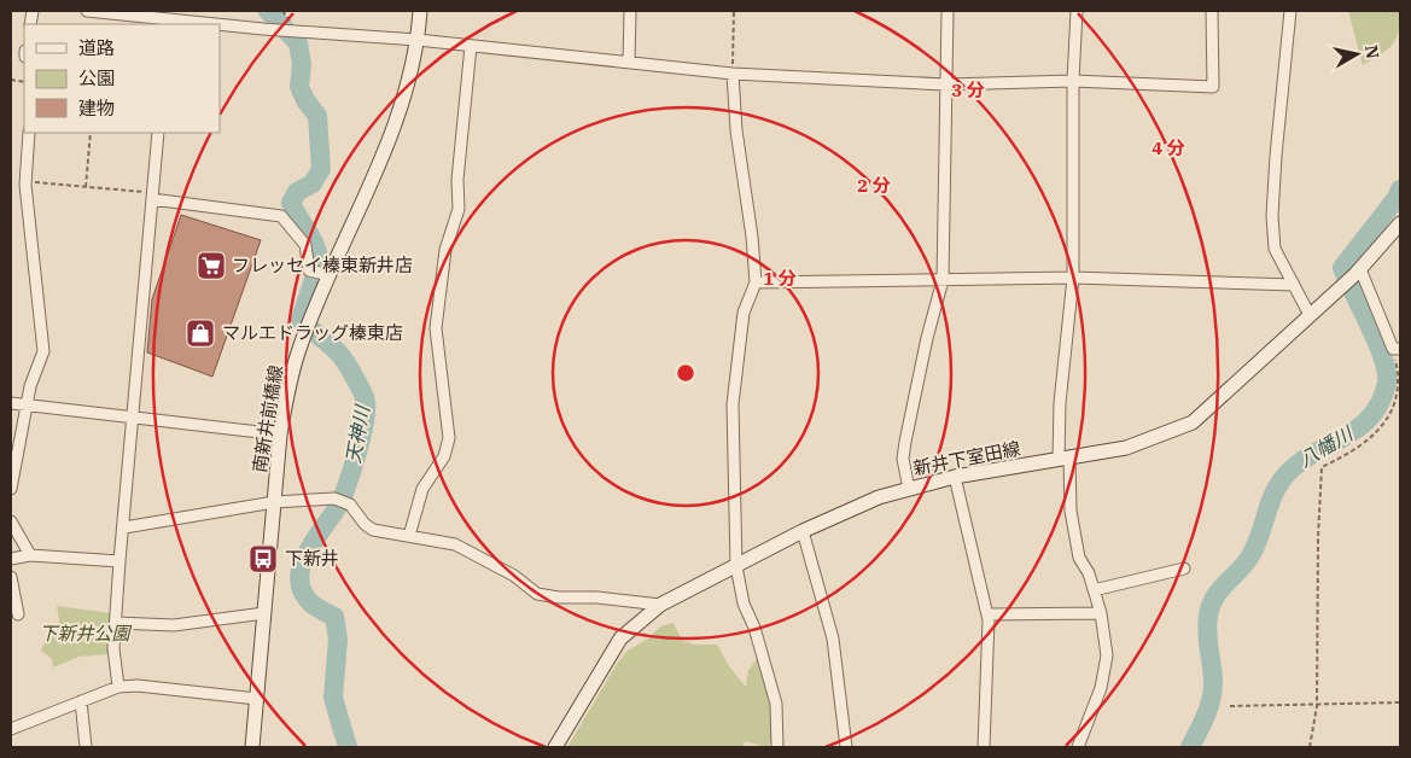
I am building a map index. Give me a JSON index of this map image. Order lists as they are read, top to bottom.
{
  "streets": {
    "main road": ["南新井前橋線", "新井下室田線"]
  },
  "water": ["天神川", "八幡川"],
  "parks": ["下新井公園"],
  "places": {
    "supermarket": ["フレッセイ榛東新井店"],
    "shop": ["マルエドラッグ榛東店"],
    "bus stop": ["下新井"]
  },
  "legend": ["道路", "公園", "建物"],
  "north": "right",
  "rings": [
    "3 分",
    "4 分",
    "2 分",
    "1 分"
  ]
}
